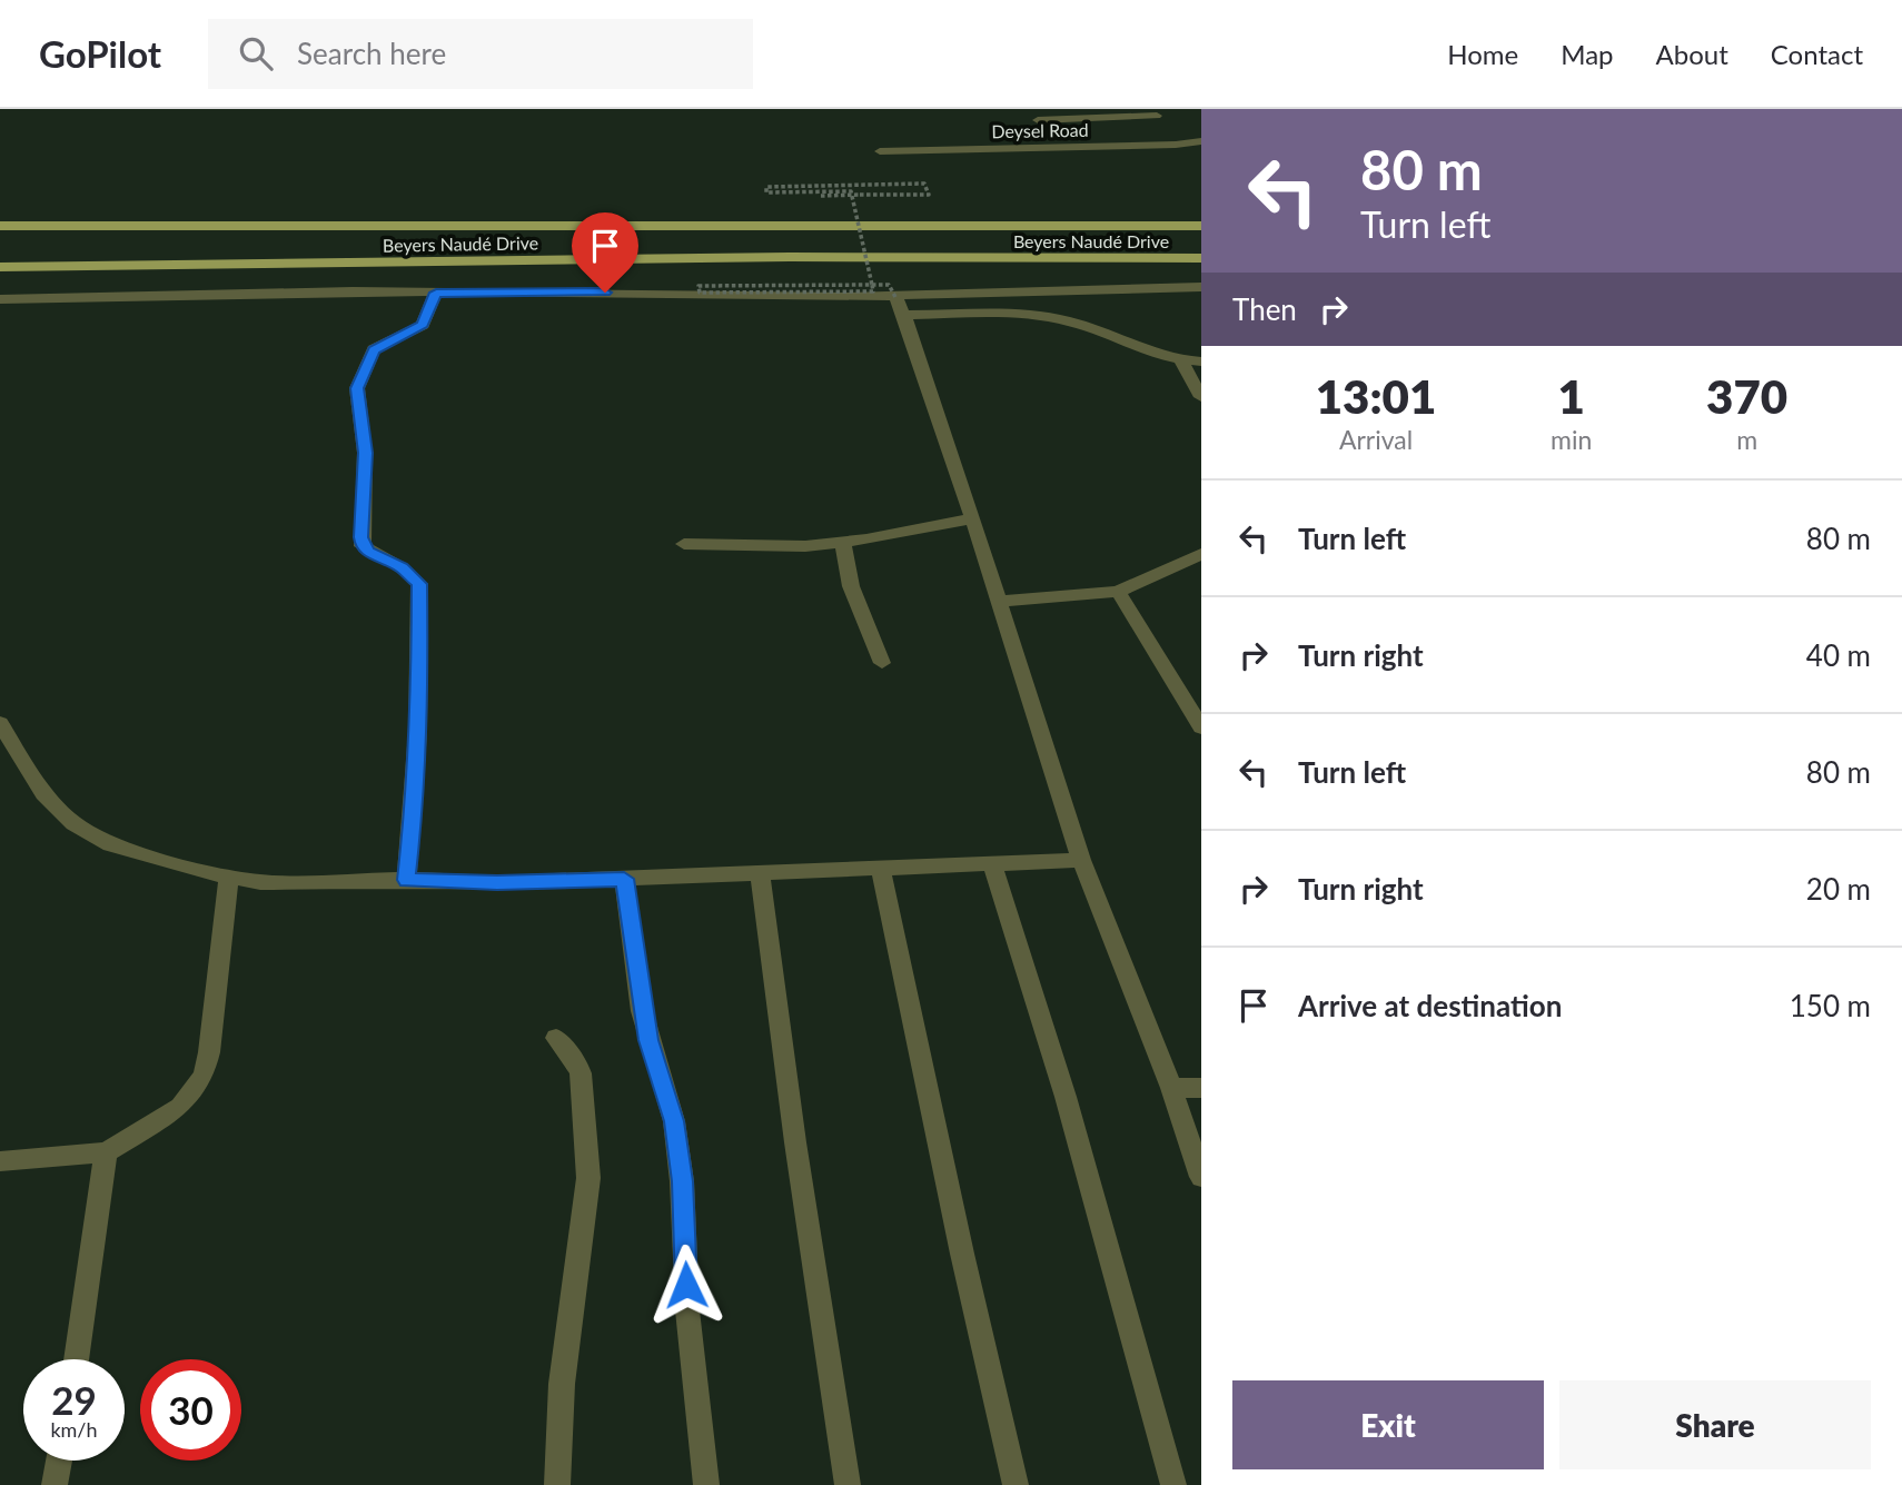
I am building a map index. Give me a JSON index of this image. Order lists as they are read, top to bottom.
{
  "streets": {
    "main road": ["Beyers Naudé Drive"],
    "lane": ["Deysel Road"]
  },
  "page": {
    "header": "GoPilot",
    "search": "Search here",
    "nav": [
      "Home",
      "Map",
      "About",
      "Contact"
    ],
    "turn": ["80 m", "Turn left"],
    "then": "Then",
    "eta": [
      "13:01",
      "Arrival",
      "1",
      "min",
      "370",
      "m"
    ],
    "list": [
      {
        "name": "Turn left",
        "value": "80 m"
      },
      {
        "name": "Turn right",
        "value": "40 m"
      },
      {
        "name": "Turn left",
        "value": "80 m"
      },
      {
        "name": "Turn right",
        "value": "20 m"
      },
      {
        "name": "Arrive at destination",
        "value": "150 m"
      }
    ],
    "speed": "29 km/h",
    "limit": "30",
    "buttons": ["Exit", "Share"]
  }
}
